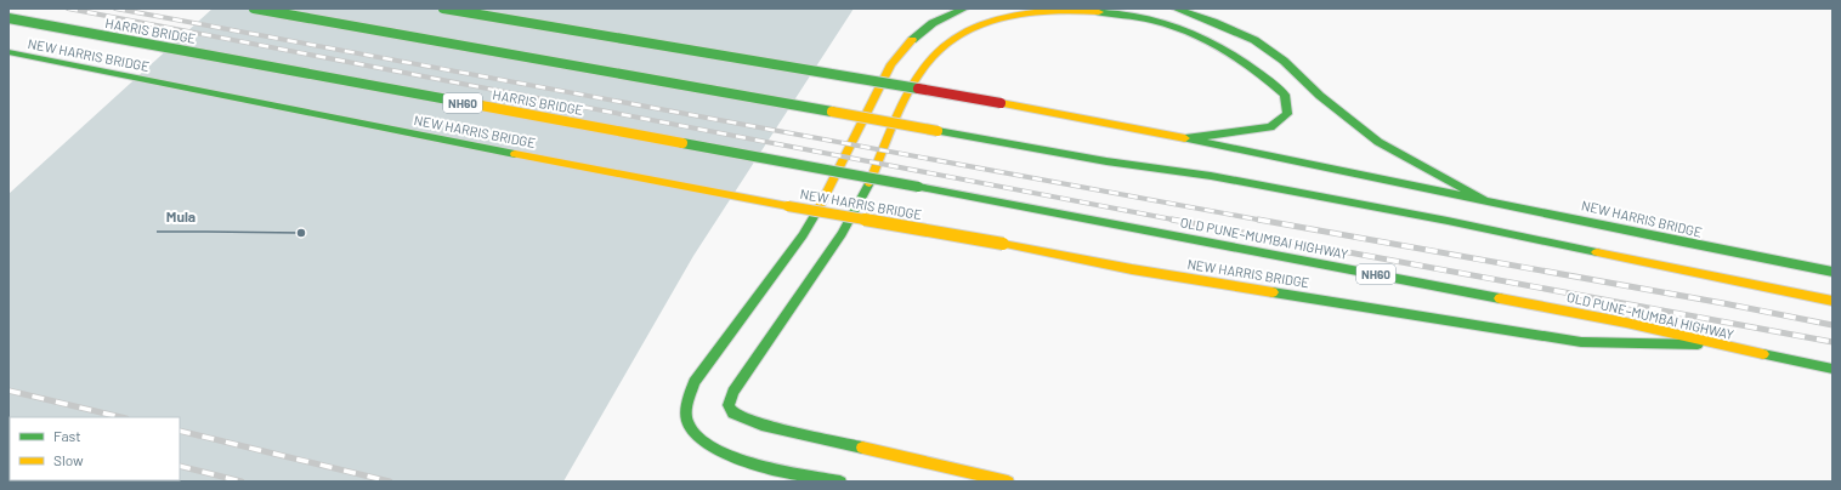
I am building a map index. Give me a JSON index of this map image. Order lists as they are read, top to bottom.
{
  "streets": {
    "main road": [
      "HARRIS BRIDGE",
      "NEW HARRIS BRIDGE",
      "NH60",
      "OLD PUNE–MUMBAI HIGHWAY"
    ]
  },
  "crossings": [
    ["HARRIS BRIDGE", "OLD PUNE–MUMBAI HIGHWAY"],
    ["NEW HARRIS BRIDGE", "OLD PUNE–MUMBAI HIGHWAY"]
  ],
  "places": ["Mula"],
  "legend": ["Fast", "Slow"]
}
